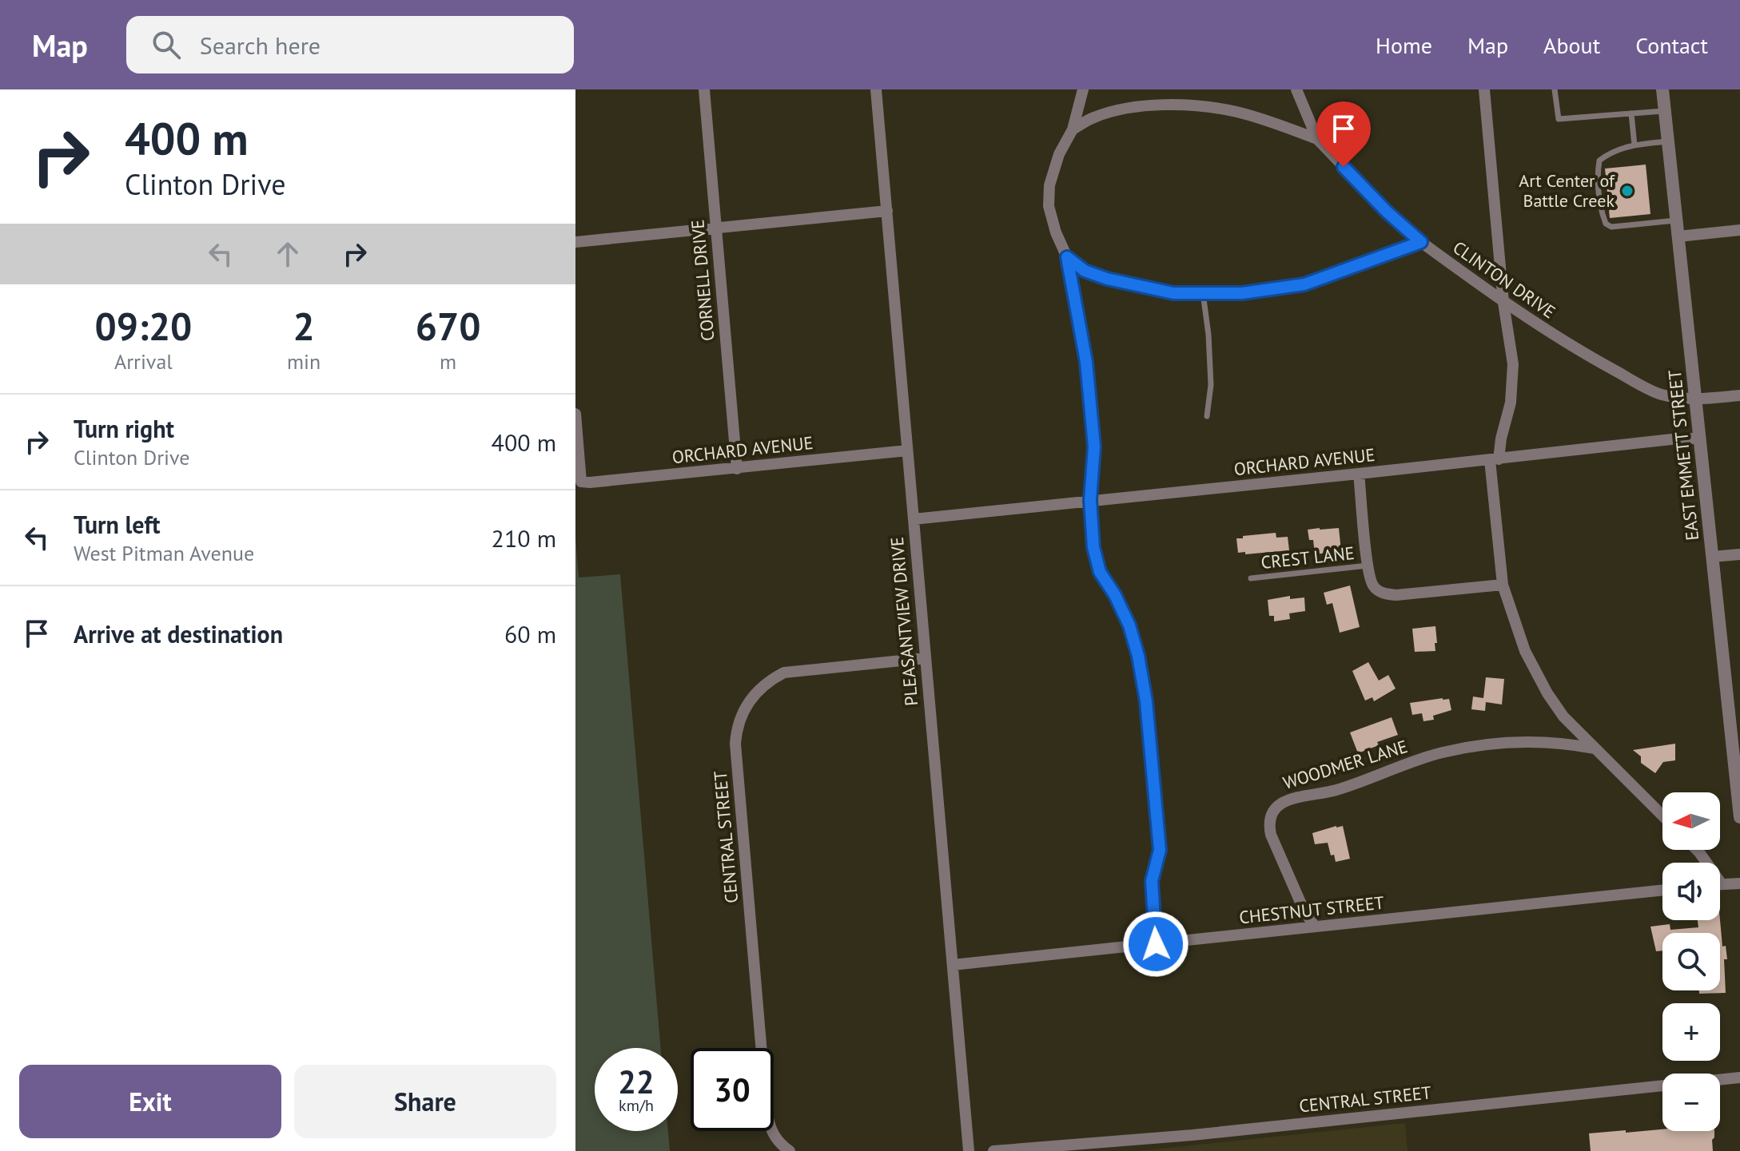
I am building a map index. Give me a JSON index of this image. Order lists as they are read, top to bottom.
{
  "streets": {
    "street": [
      "CLINTON DRIVE",
      "CORNELL DRIVE",
      "ORCHARD AVENUE",
      "EAST EMMETT STREET",
      "PLEASANTVIEW DRIVE",
      "WOODMER LANE",
      "CENTRAL STREET",
      "CHESTNUT STREET"
    ],
    "lane": ["CREST LANE"]
  },
  "crossings": [
    ["CLINTON DRIVE", "EAST EMMETT STREET"],
    ["CORNELL DRIVE", "ORCHARD AVENUE"],
    ["ORCHARD AVENUE", "EAST EMMETT STREET"],
    ["ORCHARD AVENUE", "PLEASANTVIEW DRIVE"],
    ["PLEASANTVIEW DRIVE", "CENTRAL STREET"],
    ["PLEASANTVIEW DRIVE", "CHESTNUT STREET"],
    ["WOODMER LANE", "CHESTNUT STREET"]
  ],
  "places": ["Art Center of Battle Creek"],
  "north": "left",
  "page": {
    "header": "Map",
    "search": "Search here",
    "nav": [
      "Home",
      "Map",
      "About",
      "Contact"
    ],
    "turn": ["400 m", "Clinton Drive"],
    "eta": [
      "09:20",
      "Arrival",
      "2",
      "min",
      "670",
      "m"
    ],
    "list": [
      {
        "name": "Turn right",
        "note": "Clinton Drive",
        "value": "400 m"
      },
      {
        "name": "Turn left",
        "note": "West Pitman Avenue",
        "value": "210 m"
      },
      {
        "name": "Arrive at destination",
        "value": "60 m"
      }
    ],
    "map_buttons": ["+", "−"],
    "speed": "22 km/h",
    "limit": "30",
    "buttons": ["Exit", "Share"]
  }
}
